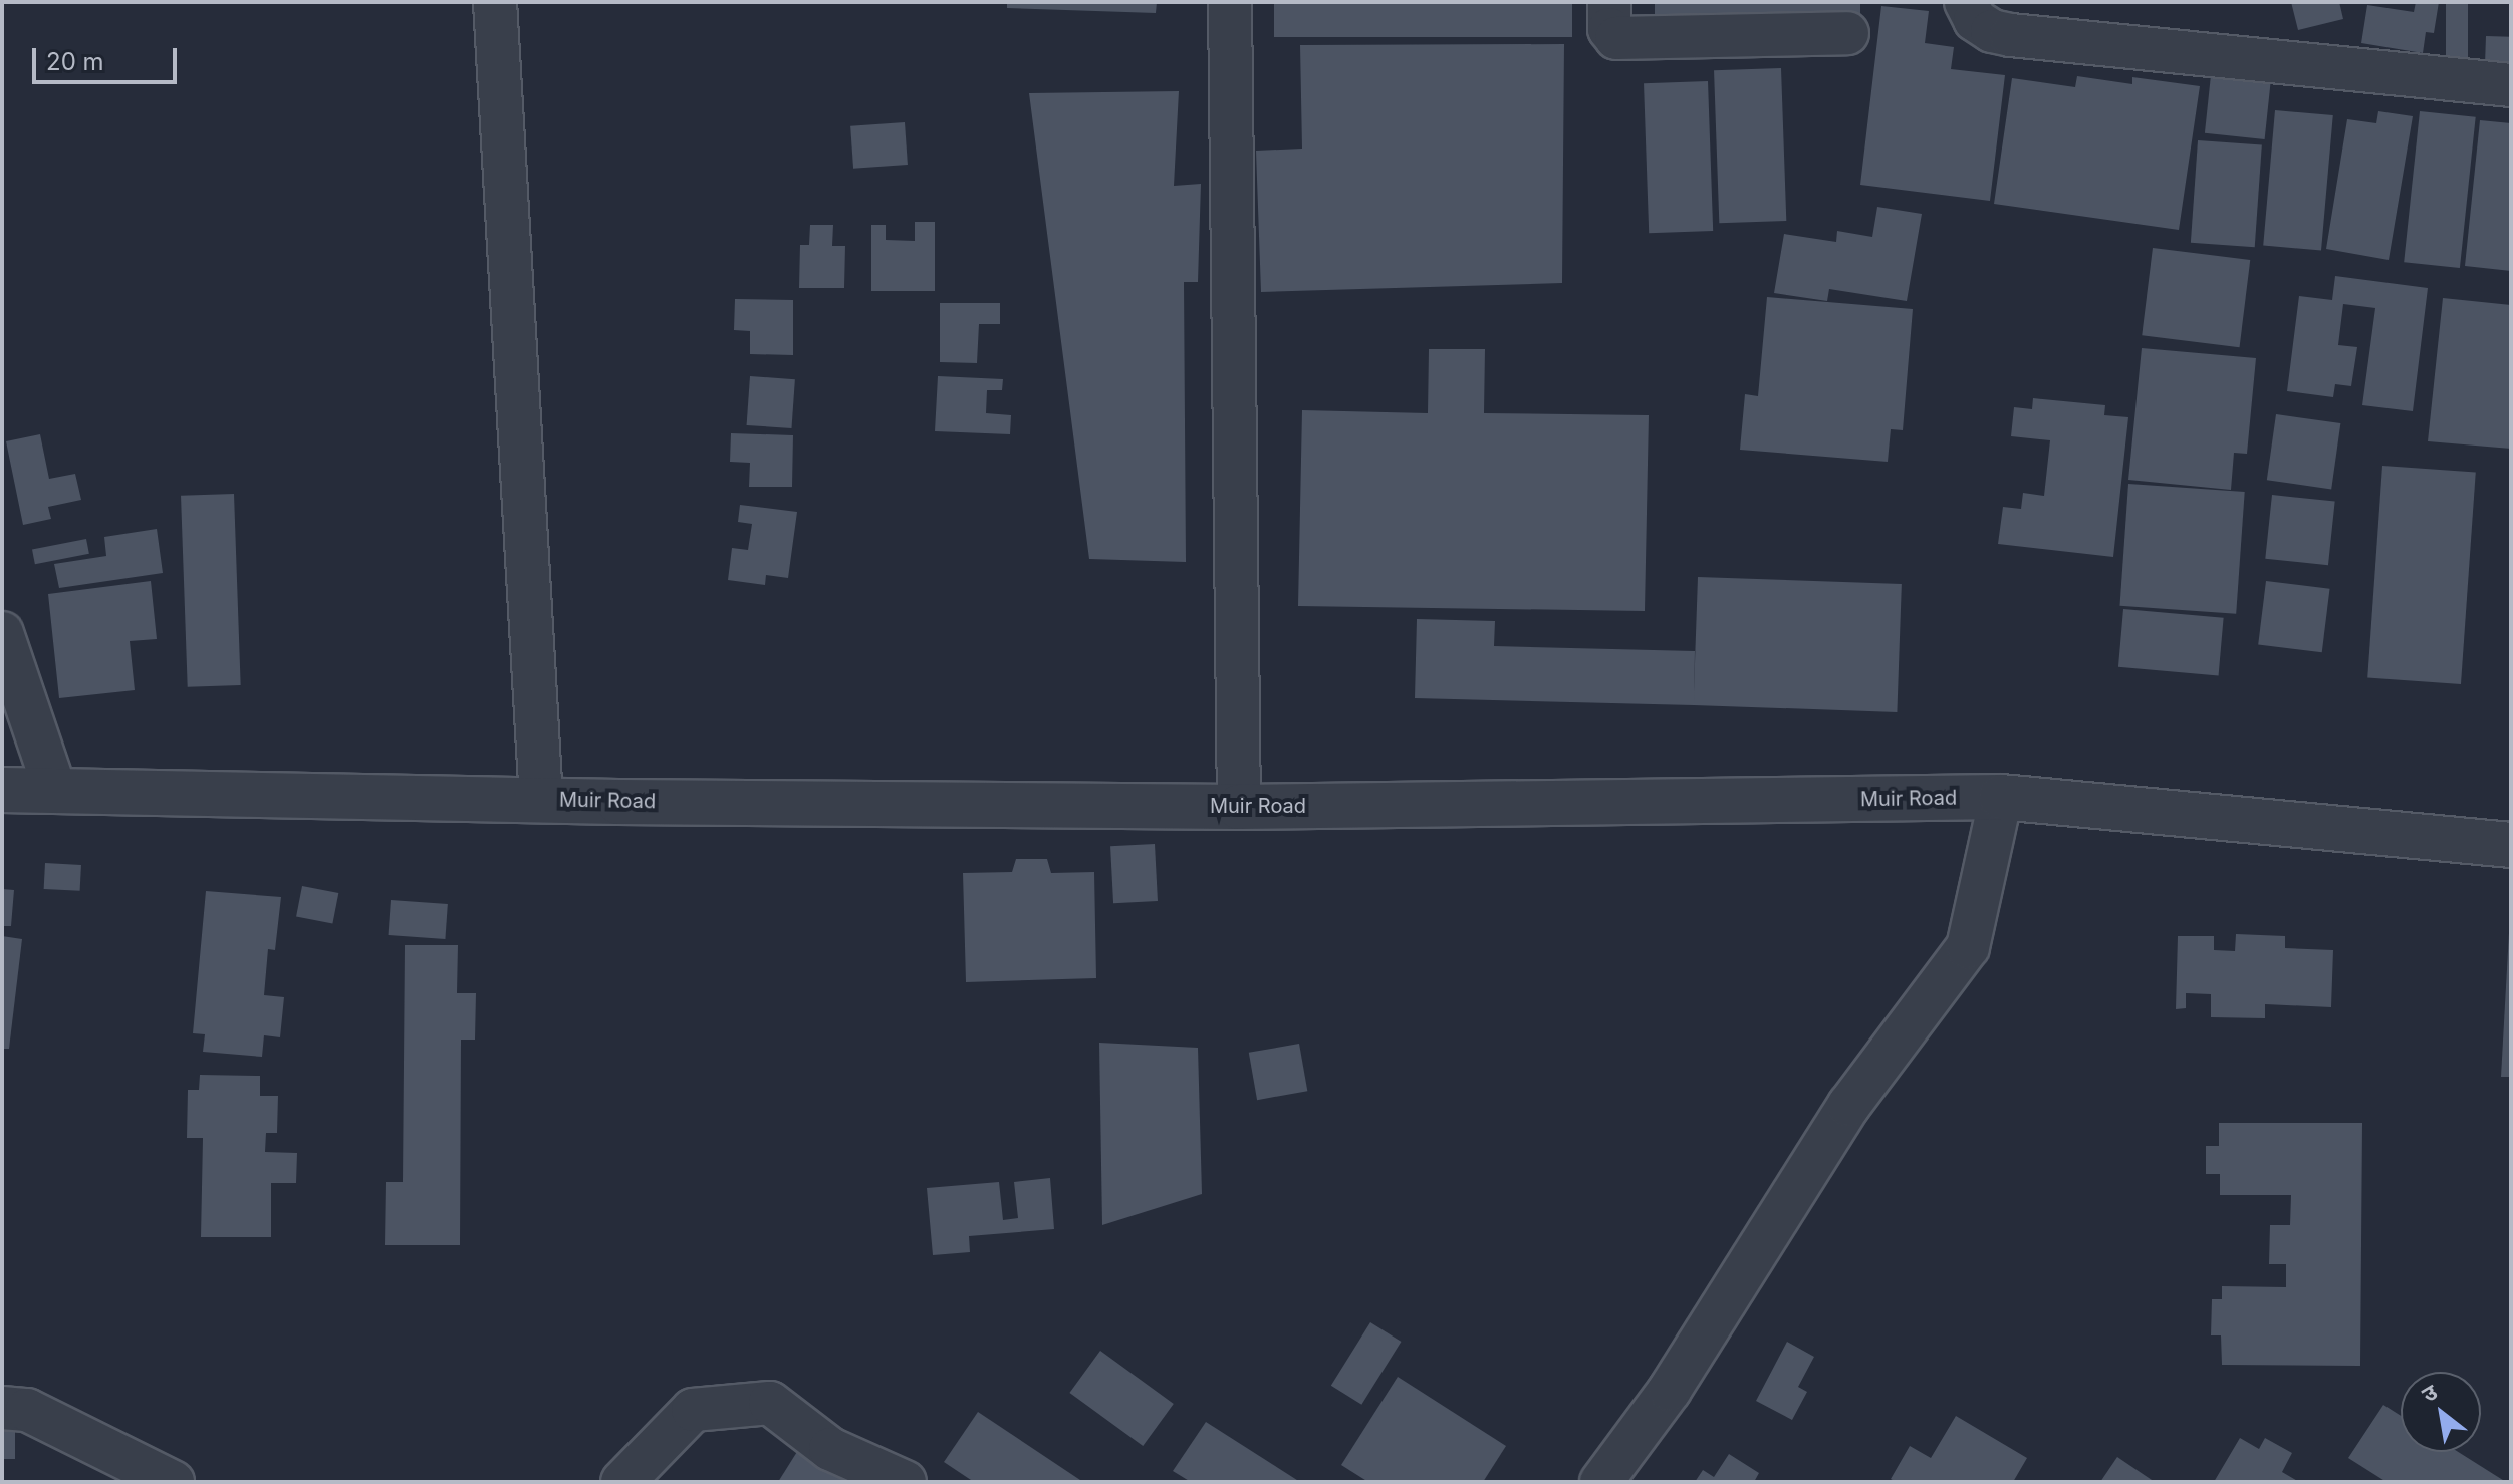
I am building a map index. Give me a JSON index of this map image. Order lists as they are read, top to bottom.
{
  "streets": {
    "street": ["Muir Road"]
  },
  "scale_bar": "20 m",
  "north": "top left"
}
